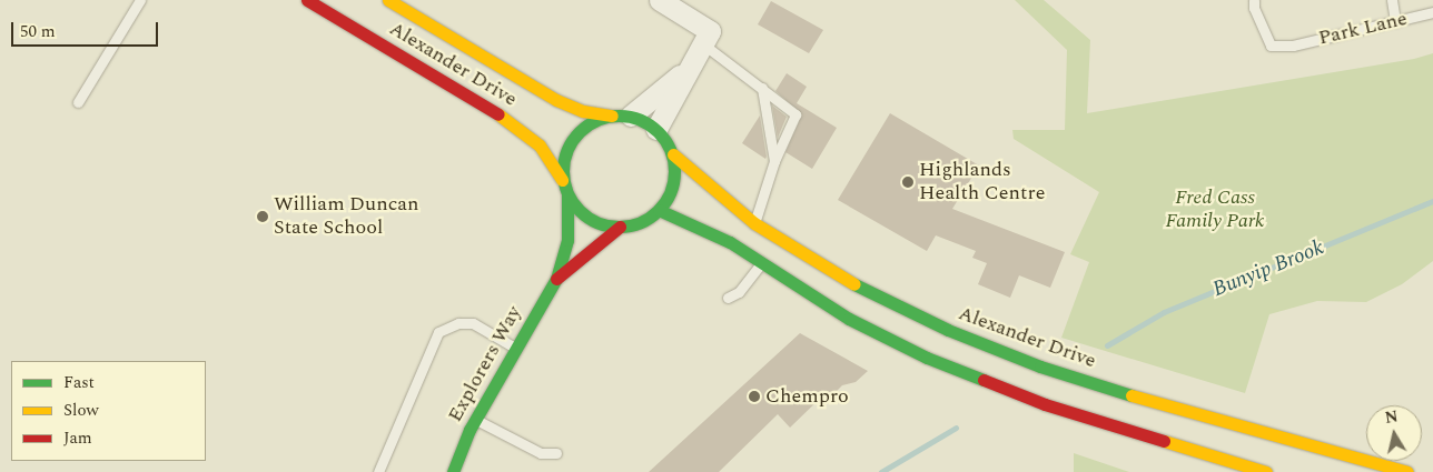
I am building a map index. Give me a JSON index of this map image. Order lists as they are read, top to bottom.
{
  "streets": {
    "main road": ["Alexander Drive", "Explorers Way"],
    "lane": ["Park Lane"]
  },
  "crossings": [
    ["Alexander Drive", "Explorers Way"]
  ],
  "water": ["Bunyip Brook"],
  "parks": ["Fred Cass Family Park"],
  "places": ["Highlands Health Centre", "William Duncan State School", "Chempro"],
  "legend": ["Fast", "Slow", "Jam"],
  "scale_bar": "50 m",
  "north": "top"
}
